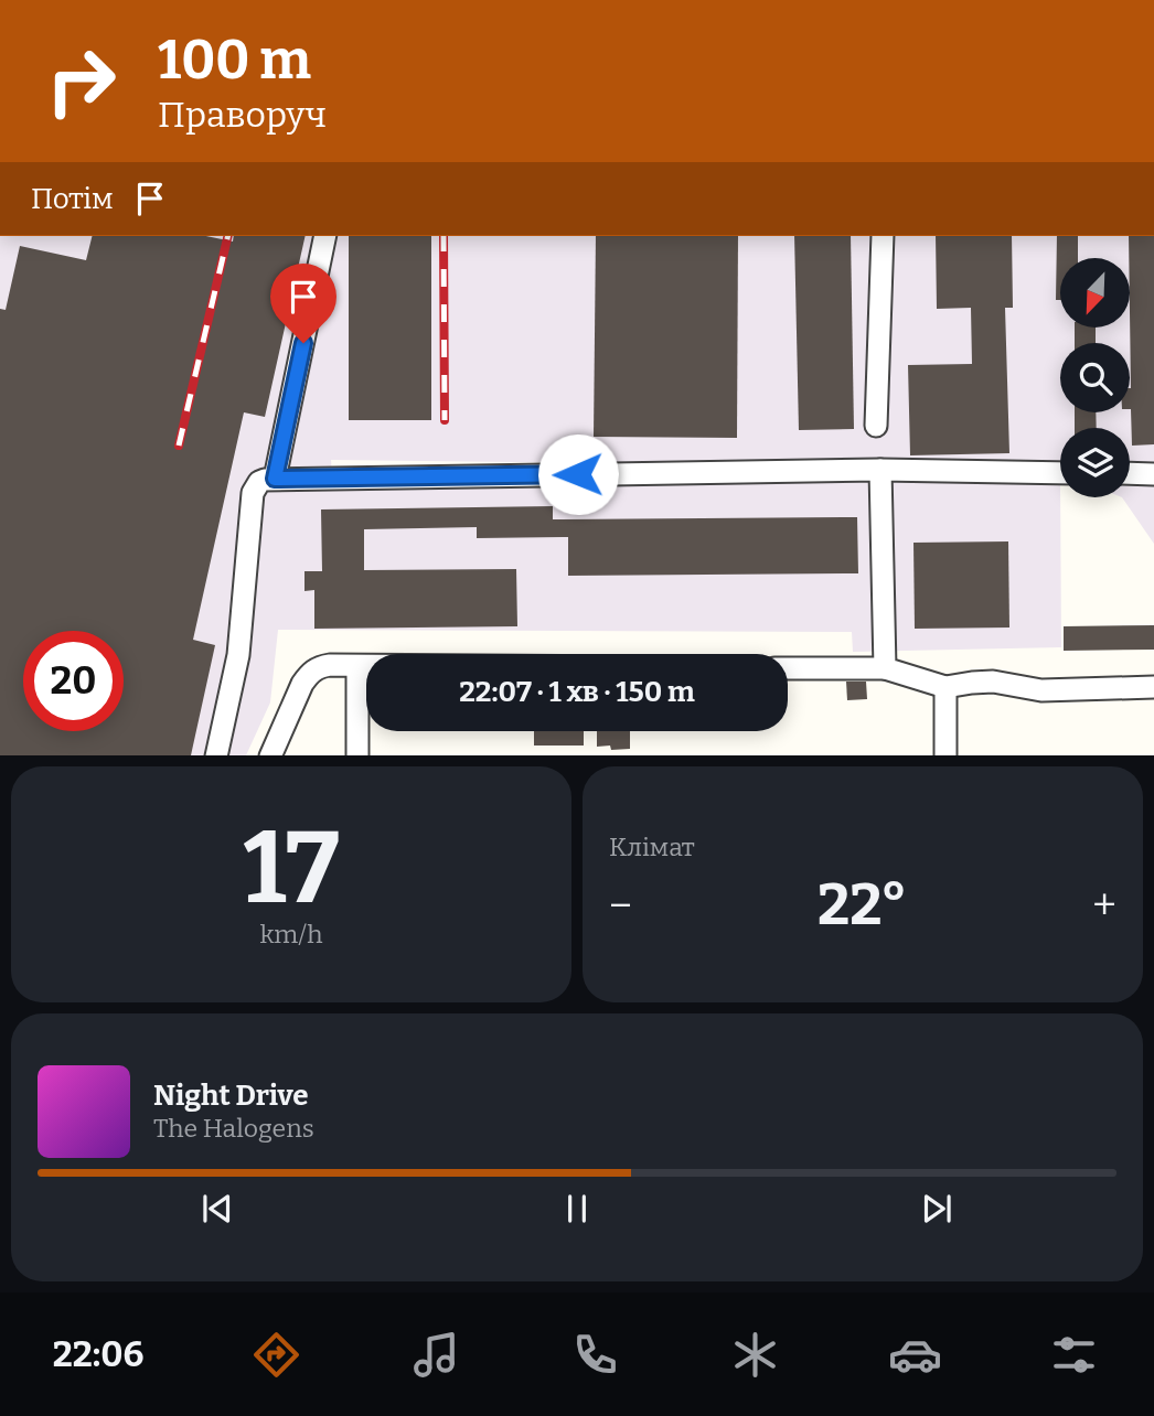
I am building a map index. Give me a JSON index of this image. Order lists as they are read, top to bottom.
{
  "north": "bottom left",
  "page": {
    "turn": ["100 m", "Праворуч"],
    "then": "Потім",
    "limit": "20",
    "trip": "22:07 · 1 хв · 150 m",
    "tile": [
      ["17", "km/h"],
      "Клімат"
    ],
    "heat": ["−", "22°", "+"],
    "song": ["Night Drive", "The Halogens"],
    "tabs": "22:06"
  }
}
